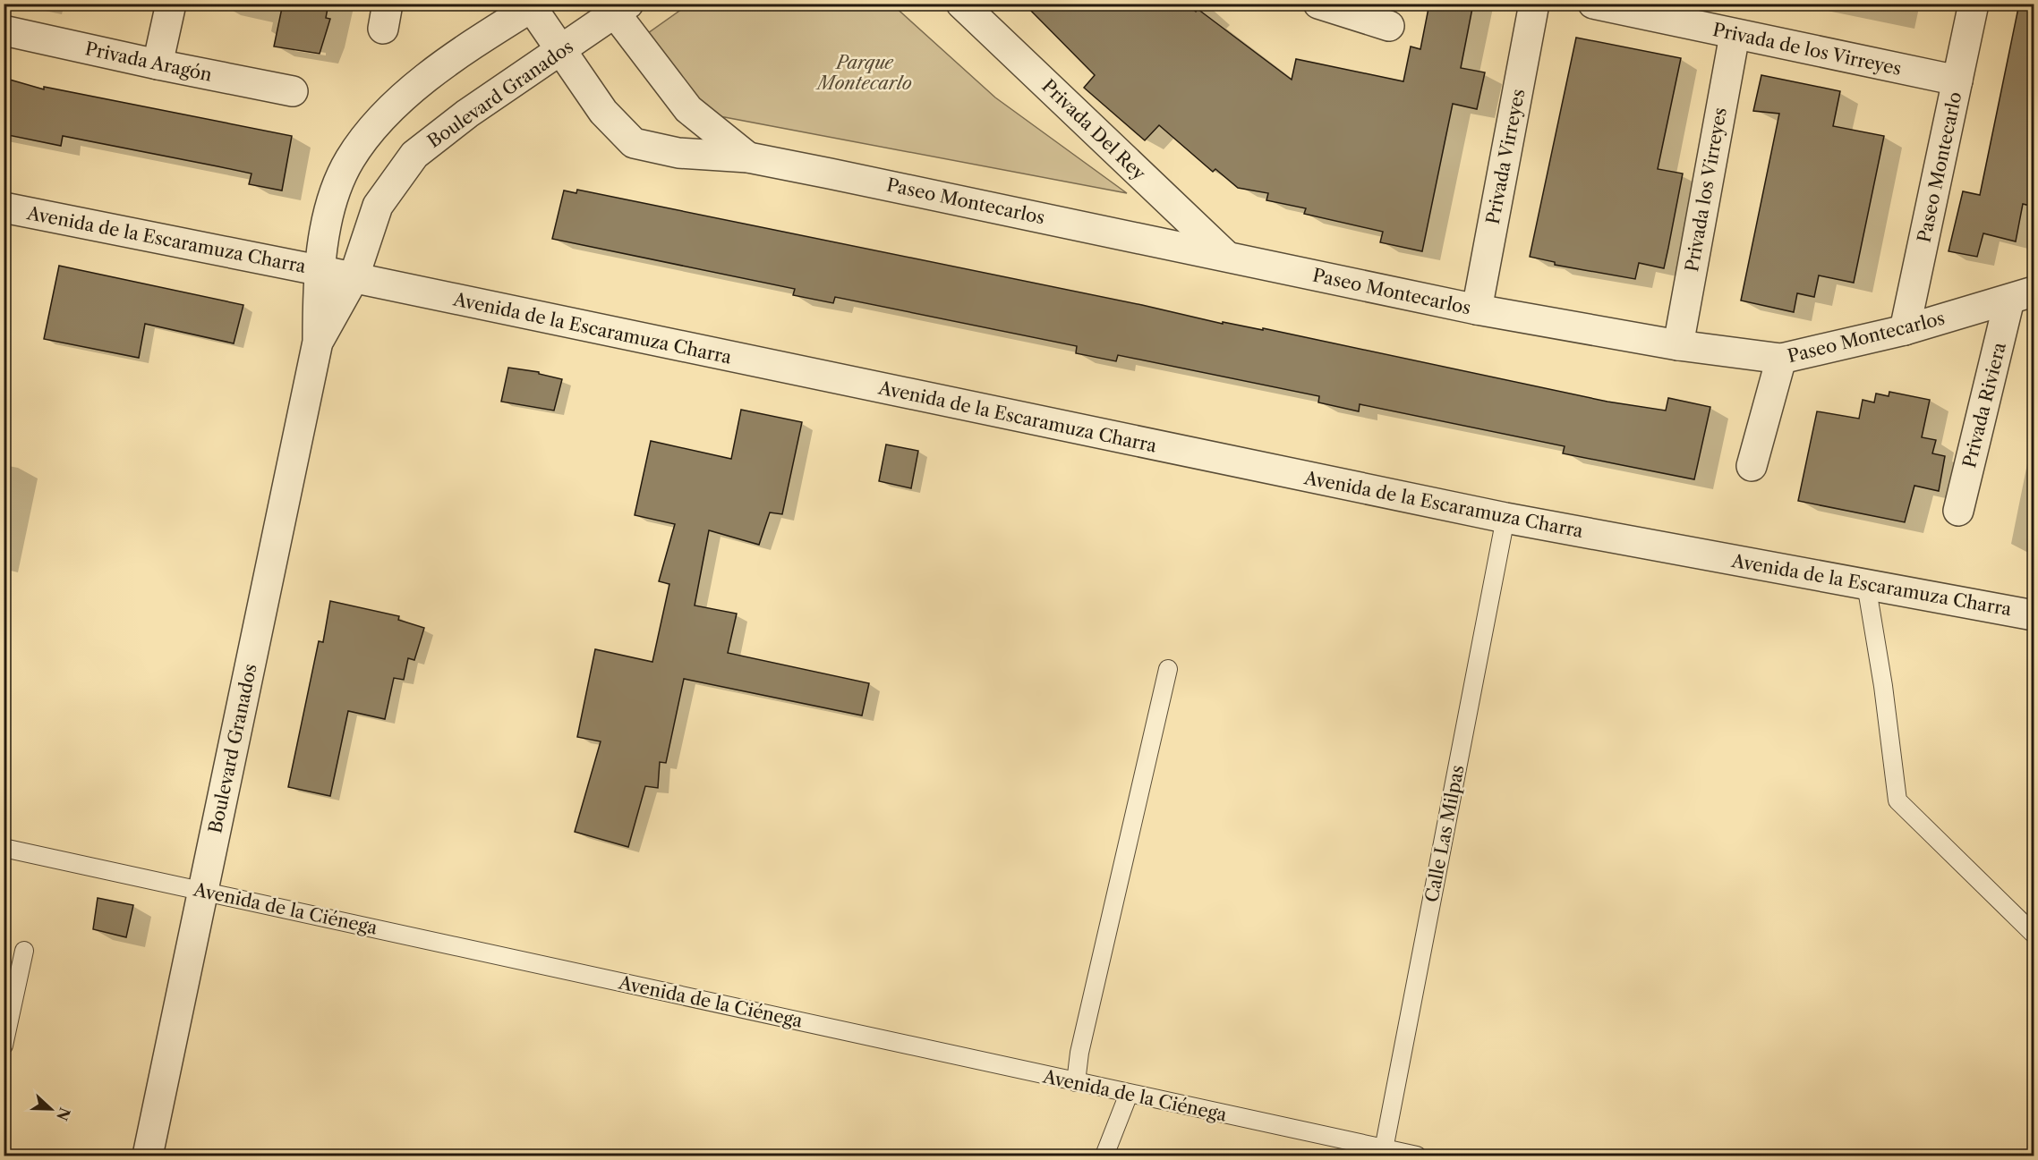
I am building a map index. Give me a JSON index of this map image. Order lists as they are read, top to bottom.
{
  "streets": {
    "street": [
      "Privada de los Virreyes",
      "Privada Aragón",
      "Boulevard Granados",
      "Privada Del Rey",
      "Privada Virreyes",
      "Paseo Montecarlo",
      "Privada los Virreyes",
      "Paseo Montecarlos",
      "Avenida de la Escaramuza Charra",
      "Privada Riviera"
    ],
    "lane": ["Calle Las Milpas", "Avenida de la Ciénega"]
  },
  "crossings": [
    ["Privada de los Virreyes", "Paseo Montecarlo"],
    ["Privada de los Virreyes", "Privada los Virreyes"],
    ["Boulevard Granados", "Paseo Montecarlos"],
    ["Boulevard Granados", "Avenida de la Escaramuza Charra"],
    ["Boulevard Granados", "Avenida de la Ciénega"],
    ["Privada Del Rey", "Paseo Montecarlos"],
    ["Privada Virreyes", "Paseo Montecarlos"],
    ["Paseo Montecarlo", "Paseo Montecarlos"],
    ["Privada los Virreyes", "Paseo Montecarlos"],
    ["Paseo Montecarlos", "Privada Riviera"],
    ["Avenida de la Escaramuza Charra", "Calle Las Milpas"],
    ["Calle Las Milpas", "Avenida de la Ciénega"]
  ],
  "parks": ["Parque Montecarlo"],
  "north": "right"
}
